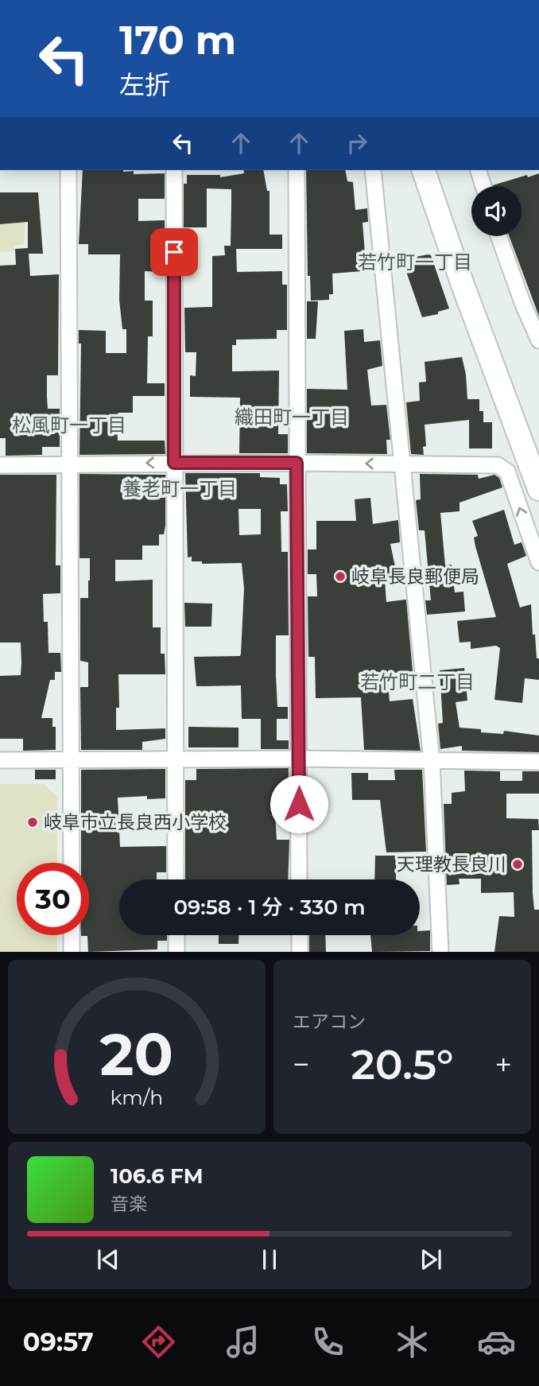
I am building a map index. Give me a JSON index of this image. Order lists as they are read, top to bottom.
{
  "districts": [
    "若竹町一丁目",
    "織田町一丁目",
    "松風町一丁目",
    "養老町一丁目",
    "若竹町二丁目"
  ],
  "places": ["岐阜長良郵便局", "岐阜市立長良西小学校", "天理教長良川"],
  "page": {
    "turn": ["170 m", "左折"],
    "limit": "30",
    "trip": "09:58 · 1 分 · 330 m",
    "tile": "エアコン",
    "heat": ["−", "20.5°", "+"],
    "song": ["106.6 FM", "音楽"],
    "tabs": "09:57",
    "gauge": ["20", "km/h"]
  }
}
